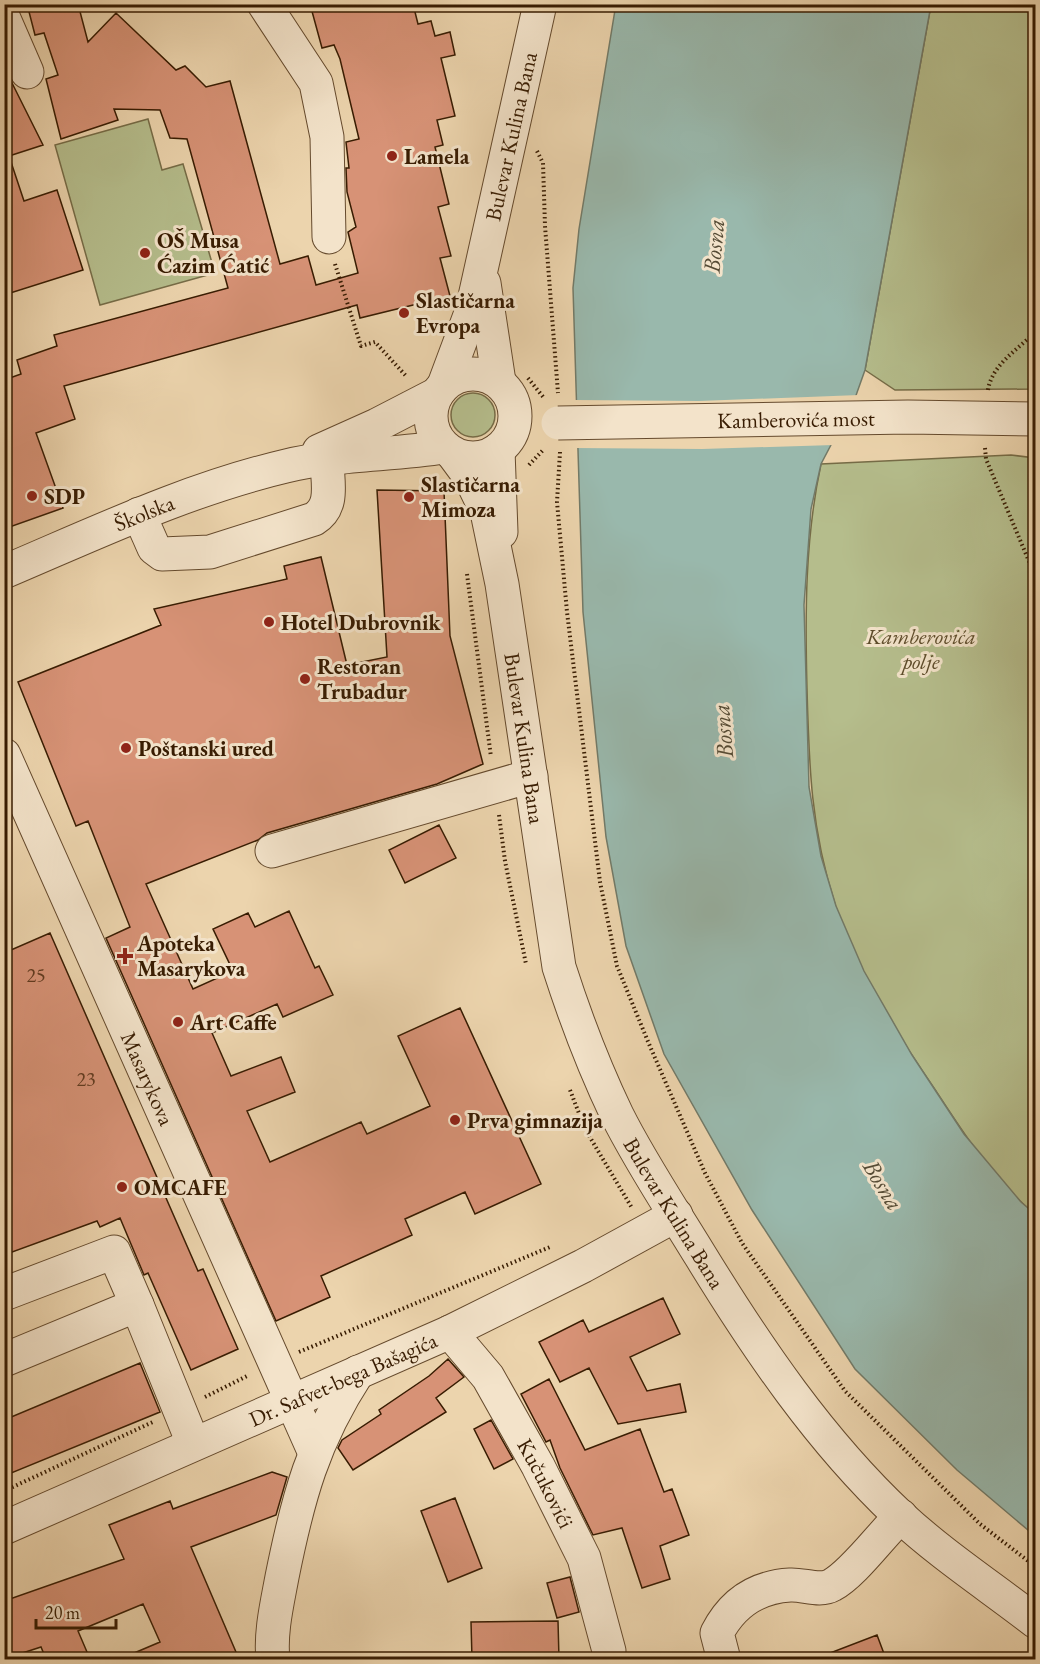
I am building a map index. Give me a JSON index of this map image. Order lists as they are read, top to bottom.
{
  "streets": {
    "street": [
      "Bulevar Kulina Bana",
      "Kamberovića most",
      "Školska",
      "Masarykova",
      "Dr. Safvet-bega Bašagića",
      "Kučukovići"
    ]
  },
  "crossings": [
    ["Bulevar Kulina Bana", "Školska"],
    ["Bulevar Kulina Bana", "Dr. Safvet-bega Bašagića"],
    ["Masarykova", "Dr. Safvet-bega Bašagića"],
    ["Dr. Safvet-bega Bašagića", "Kučukovići"]
  ],
  "water": ["Bosna"],
  "parks": ["Kamberovića polje"],
  "places": {
    "other": [
      "Lamela",
      "OŠ Musa Ćazim Ćatić",
      "Slastičarna Evropa",
      "SDP",
      "Slastičarna Mimoza",
      "Hotel Dubrovnik",
      "Restoran Trubadur",
      "Poštanski ured",
      "Art Caffe",
      "Prva gimnazija",
      "OMCAFE"
    ],
    "health": ["Apoteka Masarykova"]
  },
  "house_numbers": ["25", "23"],
  "scale_bar": "20 m"
}
